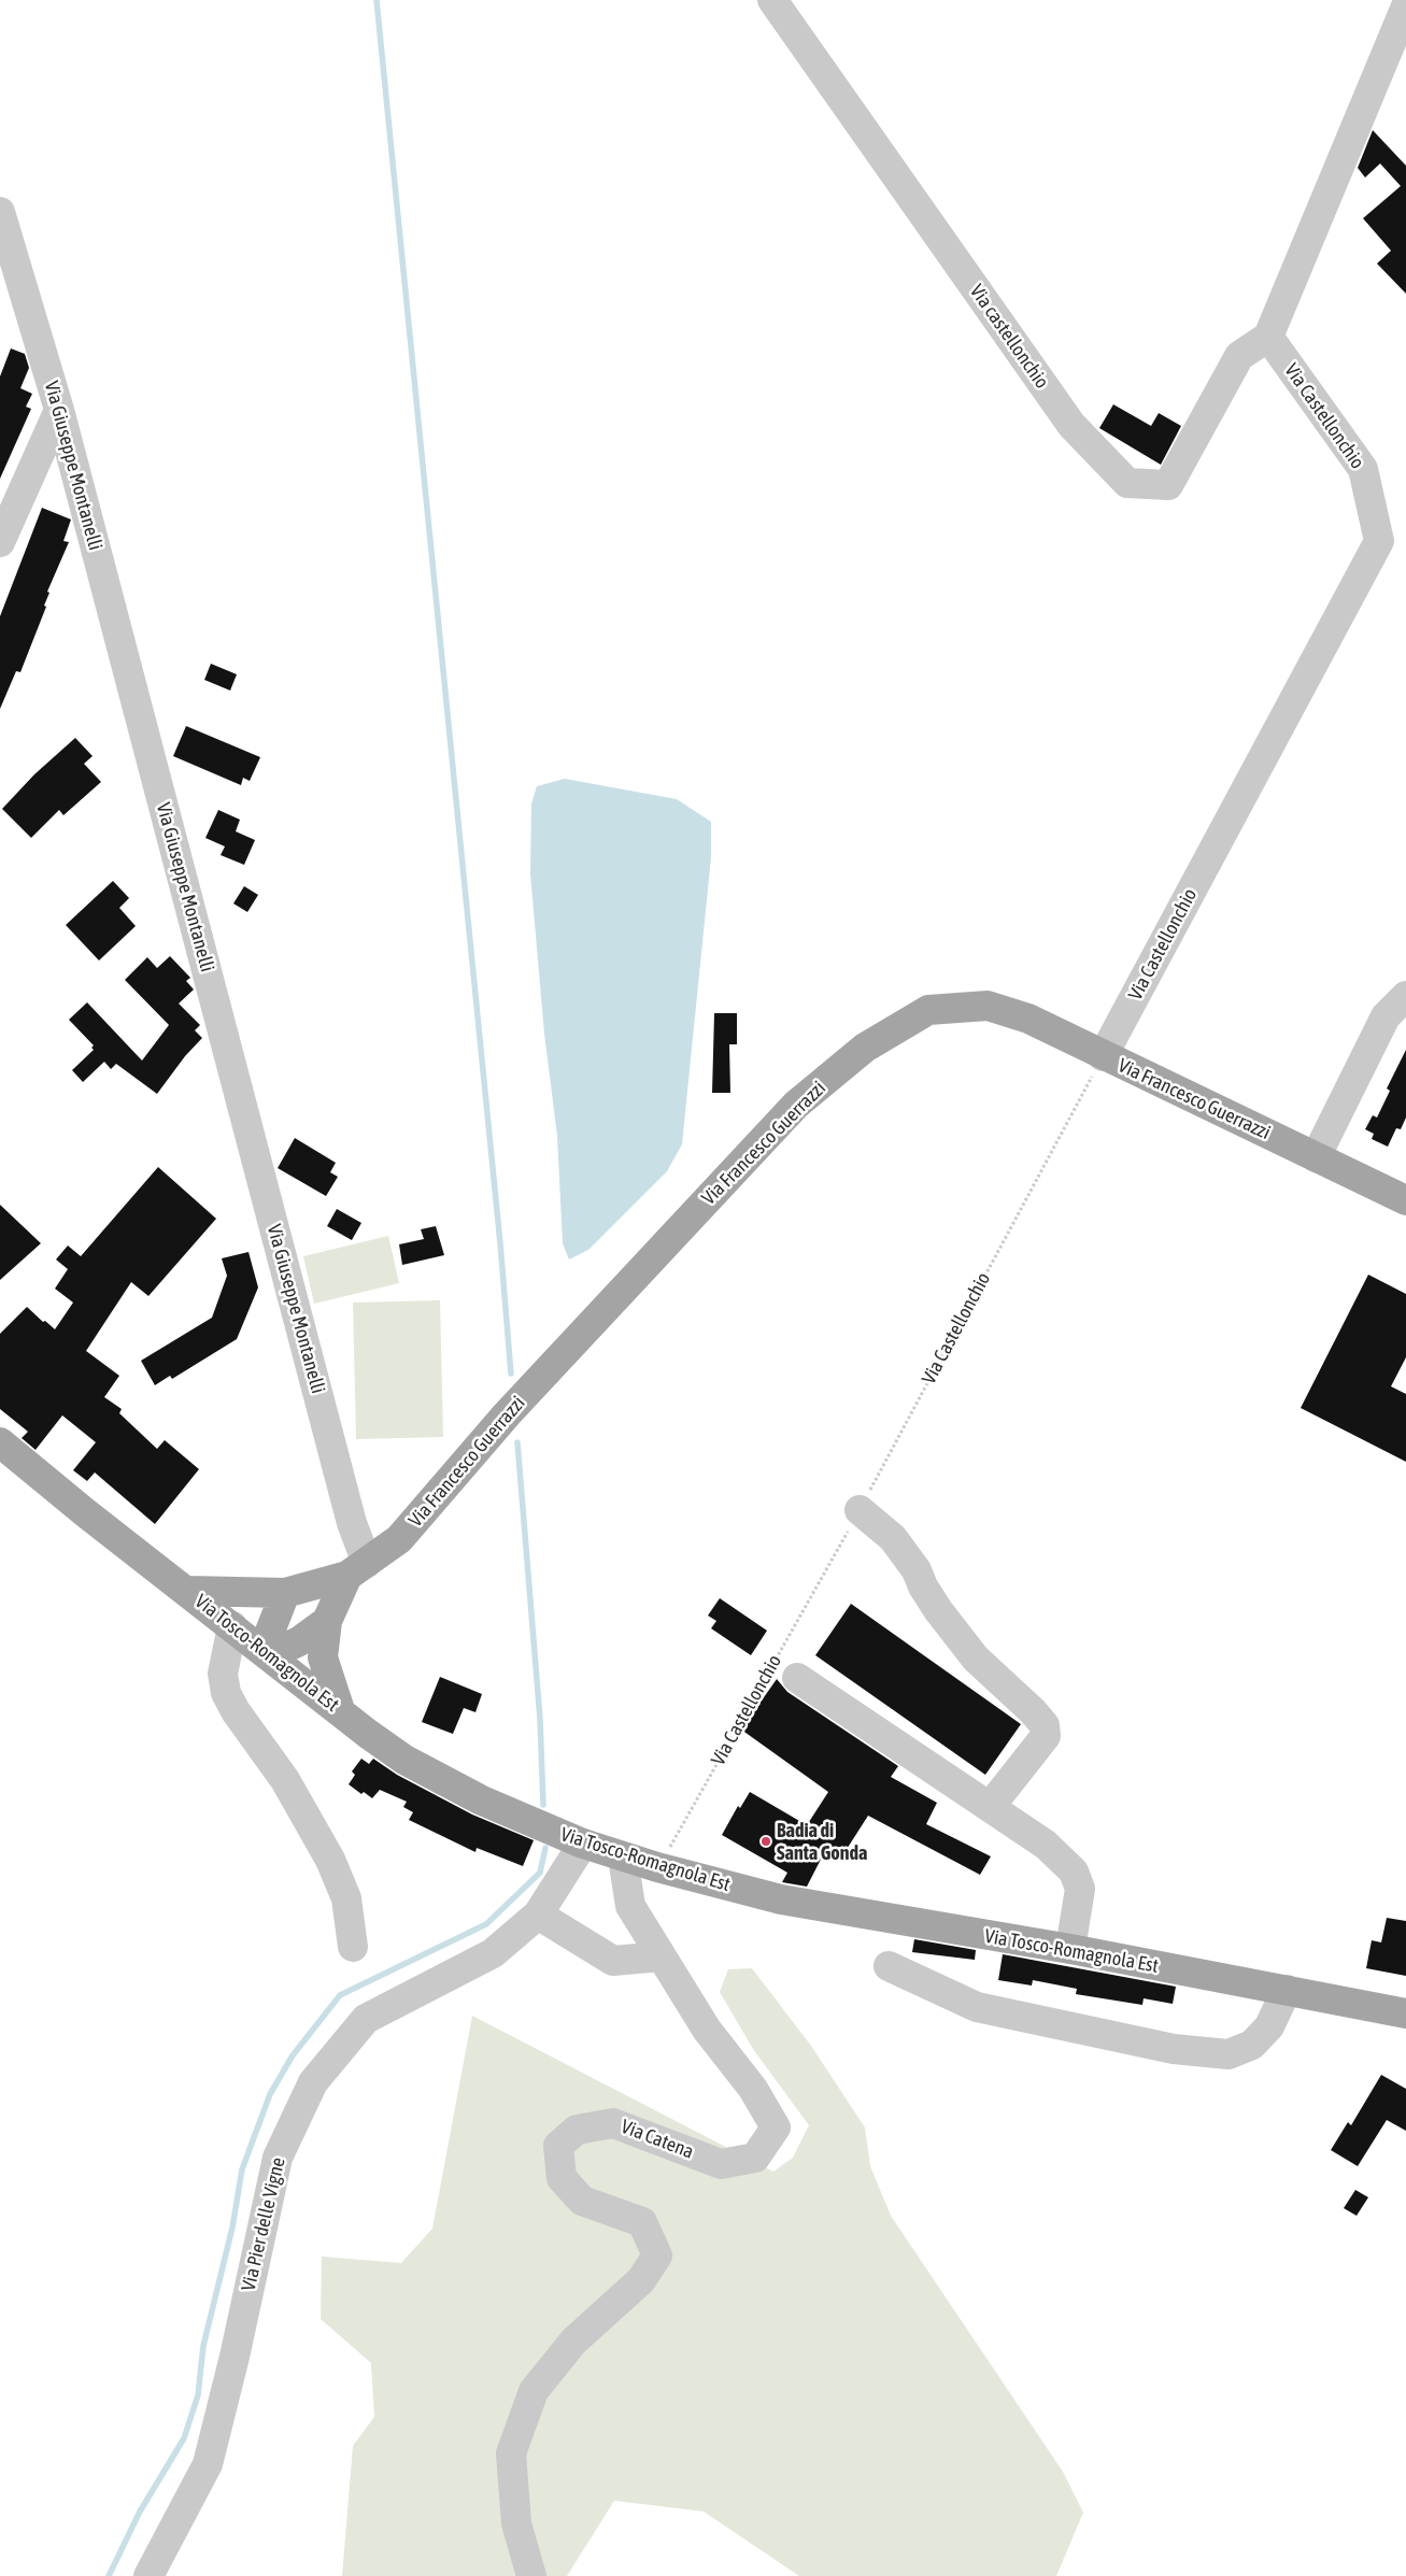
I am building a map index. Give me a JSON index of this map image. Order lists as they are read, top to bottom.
{
  "streets": {
    "main road": ["Via Francesco Guerrazzi", "Via Tosco-Romagnola Est"],
    "street": [
      "Via castellonchio",
      "Via Castellonchio",
      "Via Giuseppe Montanelli",
      "Via Catena",
      "Via Pier delle Vigne"
    ]
  },
  "crossings": [
    ["Via castellonchio", "Via Castellonchio"],
    ["Via Castellonchio", "Via Francesco Guerrazzi"],
    ["Via Castellonchio", "Via Tosco-Romagnola Est"],
    ["Via Giuseppe Montanelli", "Via Francesco Guerrazzi"],
    ["Via Francesco Guerrazzi", "Via Tosco-Romagnola Est"],
    ["Via Tosco-Romagnola Est", "Via Catena"],
    ["Via Tosco-Romagnola Est", "Via Pier delle Vigne"]
  ],
  "places": ["Badia di Santa Gonda"]
}
